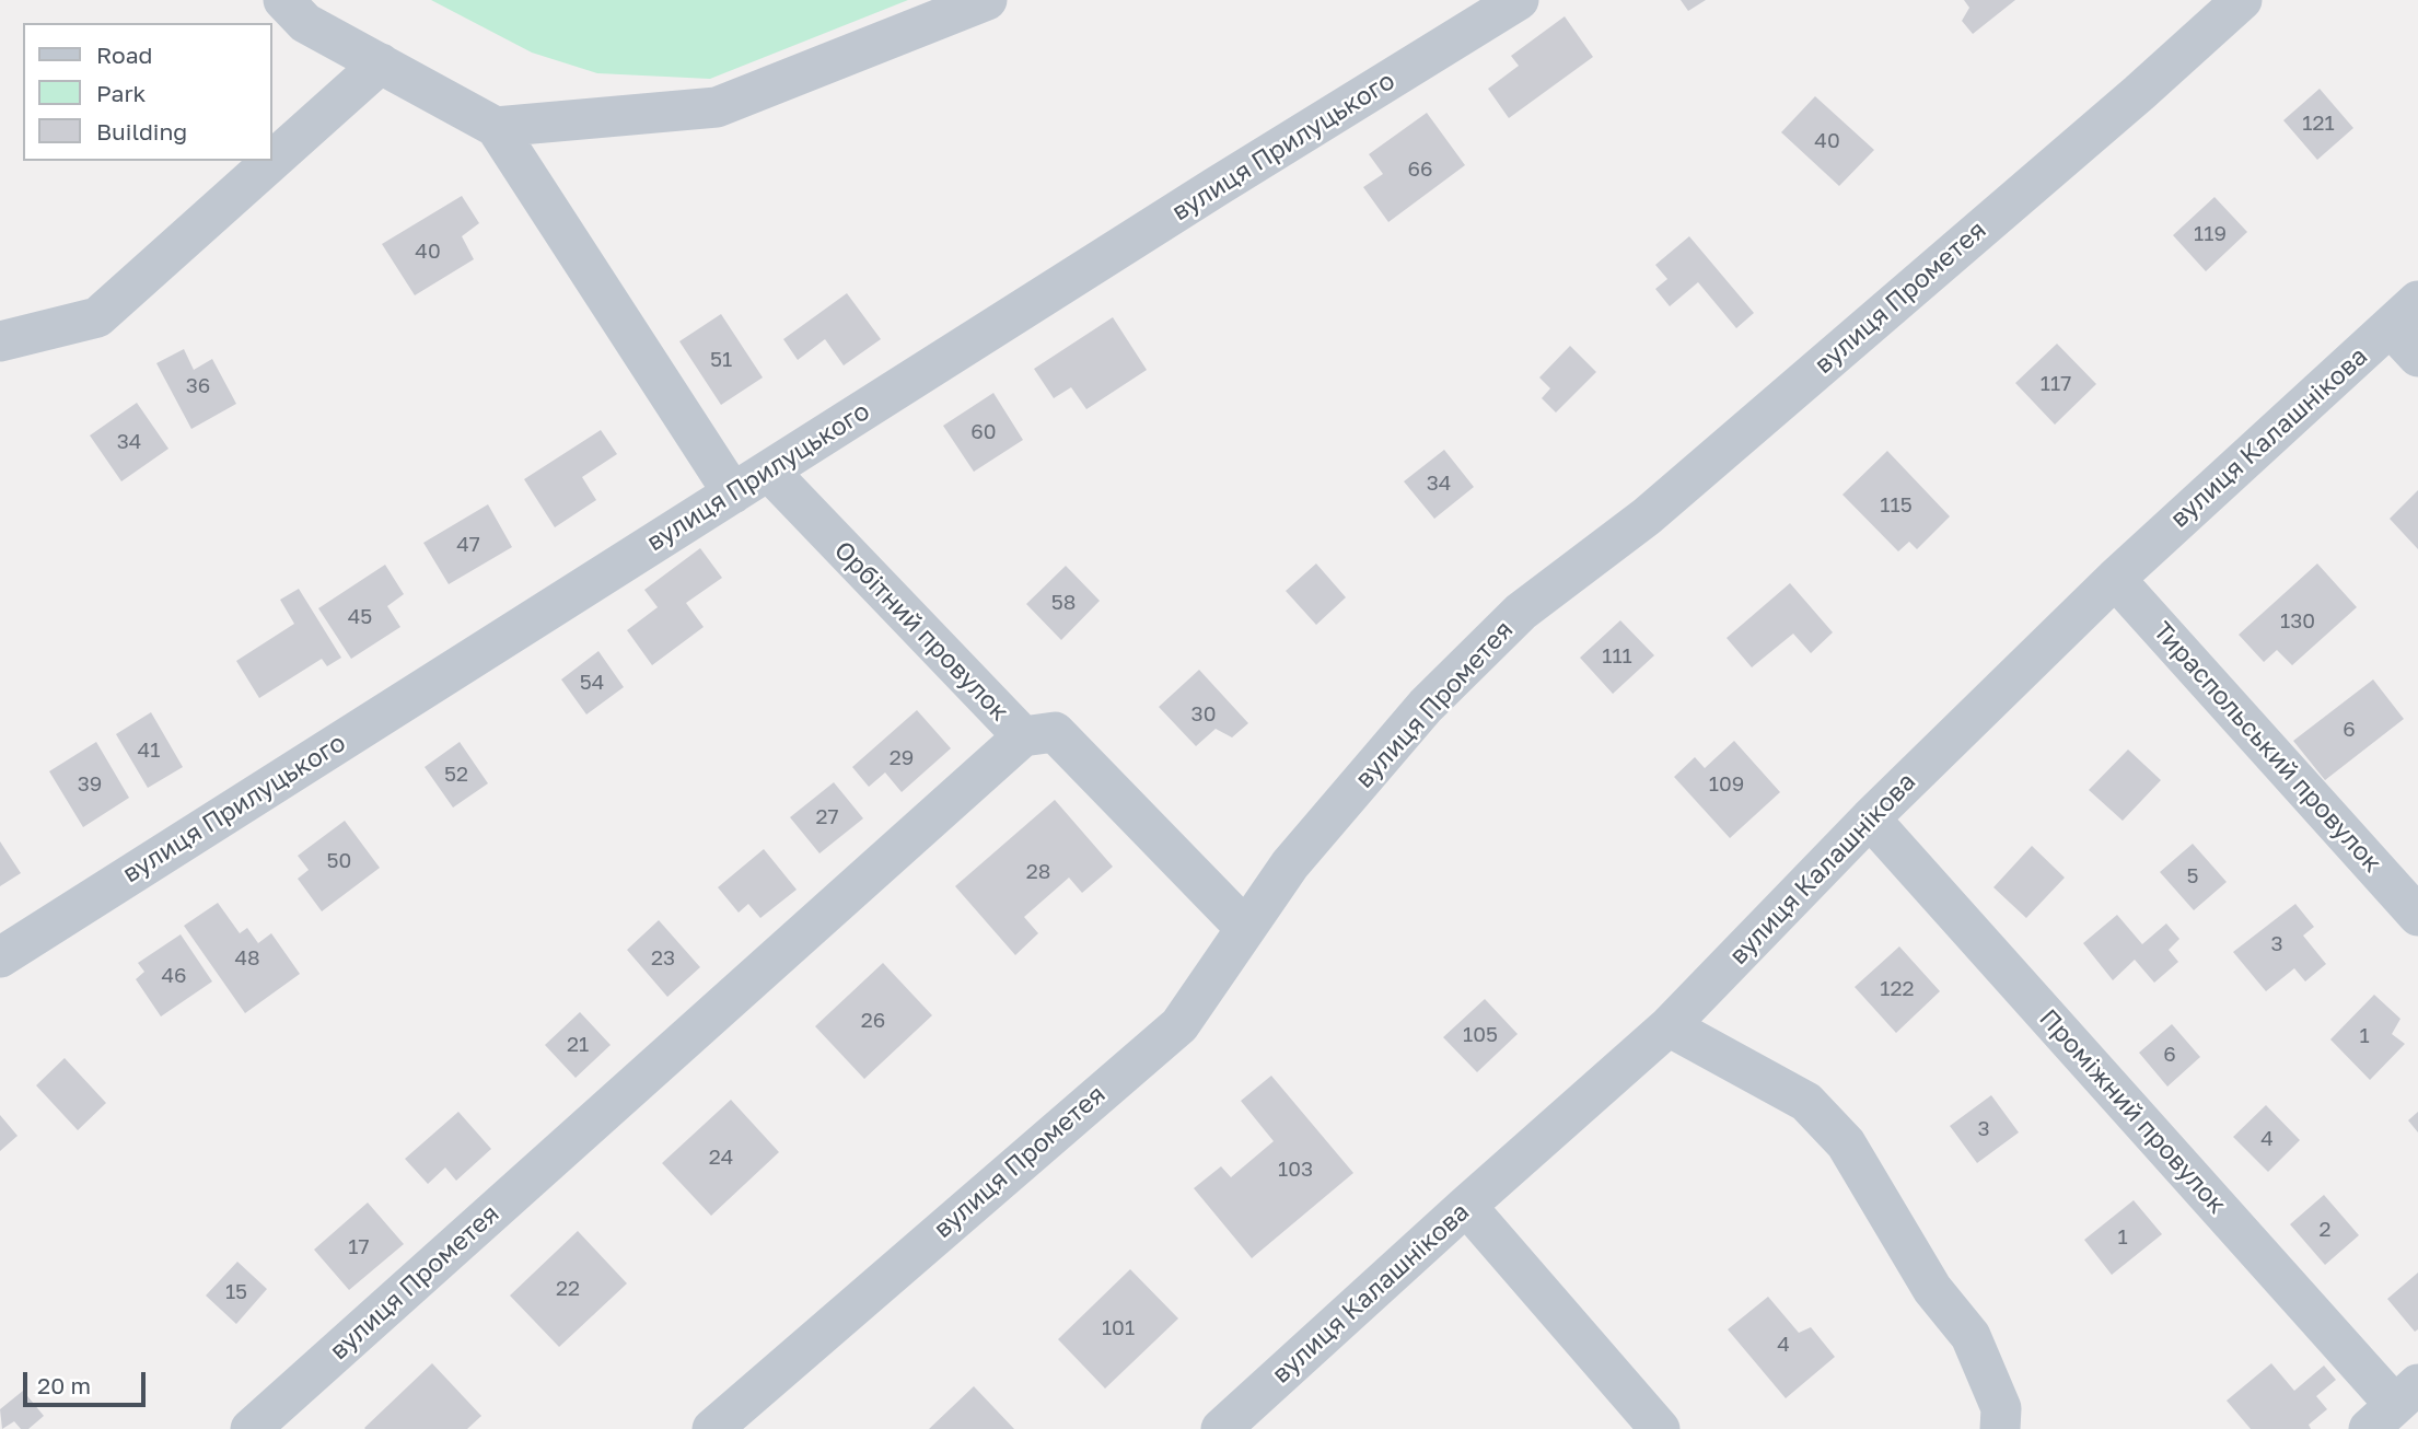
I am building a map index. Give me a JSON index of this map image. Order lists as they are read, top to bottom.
{
  "streets": {
    "street": [
      "вулиця Прилуцького",
      "вулиця Прометея",
      "вулиця Калашнікова",
      "Орбітний провулок",
      "Тираспольський провулок",
      "Проміжний провулок"
    ]
  },
  "crossings": [
    ["вулиця Прилуцького", "Орбітний провулок"],
    ["вулиця Прометея", "Орбітний провулок"],
    ["вулиця Калашнікова", "Тираспольський провулок"],
    ["вулиця Калашнікова", "Проміжний провулок"]
  ],
  "house_numbers": [
    "121",
    "40",
    "66",
    "119",
    "40",
    "51",
    "117",
    "36",
    "60",
    "34",
    "34",
    "115",
    "47",
    "58",
    "45",
    "130",
    "111",
    "54",
    "30",
    "6",
    "41",
    "29",
    "52",
    "39",
    "109",
    "27",
    "50",
    "28",
    "5",
    "3",
    "48",
    "23",
    "46",
    "122",
    "26",
    "105",
    "1",
    "21",
    "6",
    "3",
    "4",
    "24",
    "103",
    "2",
    "1",
    "17",
    "22",
    "15",
    "101",
    "4"
  ],
  "legend": ["Road", "Park", "Building"],
  "scale_bar": "20 m"
}
